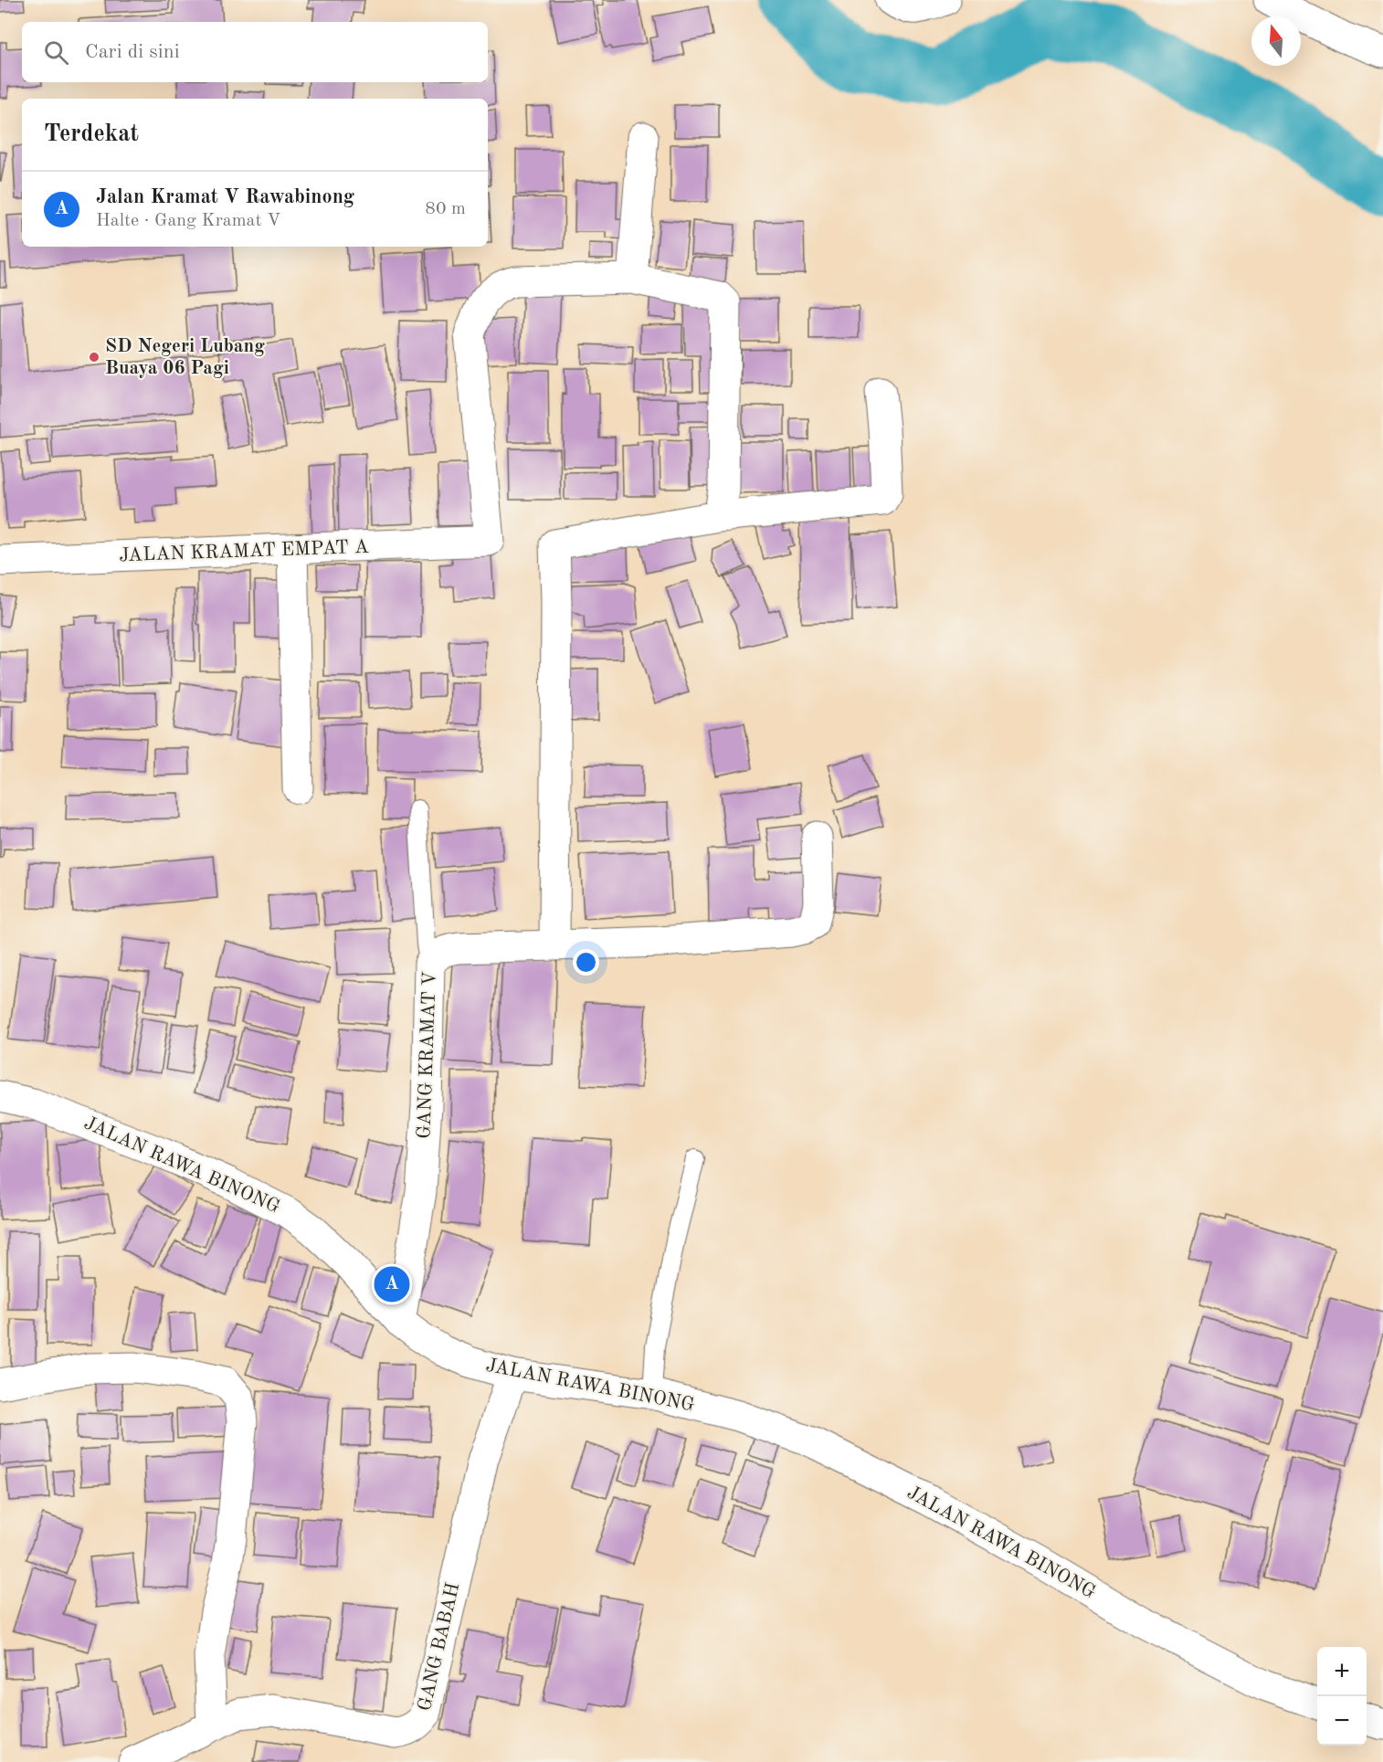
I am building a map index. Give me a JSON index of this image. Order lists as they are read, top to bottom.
{
  "streets": {
    "street": [
      "JALAN KRAMAT EMPAT A",
      "GANG KRAMAT V",
      "JALAN RAWA BINONG",
      "GANG BABAH"
    ]
  },
  "crossings": [
    ["GANG KRAMAT V", "JALAN RAWA BINONG"],
    ["JALAN RAWA BINONG", "GANG BABAH"]
  ],
  "places": ["SD Negeri Lubang Buaya 06 Pagi"],
  "north": "top",
  "page": {
    "search": "Cari di sini",
    "heading": "Terdekat",
    "list": [
      {
        "mark": "A",
        "name": "Jalan Kramat V Rawabinong",
        "note": "Halte · Gang Kramat V",
        "value": "80 m"
      }
    ],
    "pins": "A",
    "map_buttons": ["+", "−"]
  }
}
